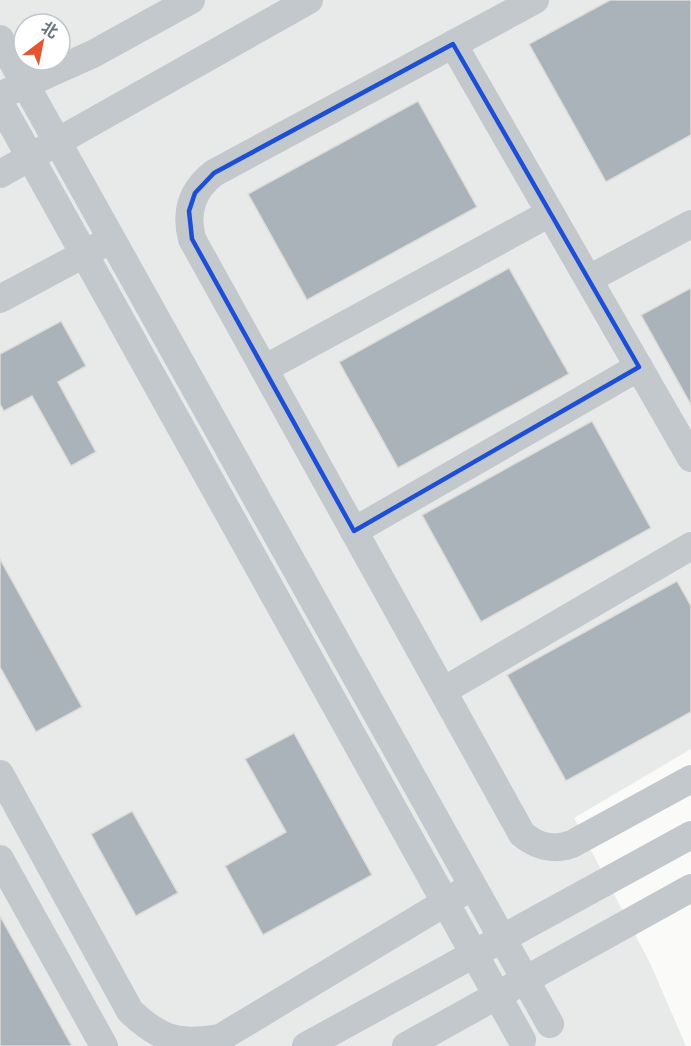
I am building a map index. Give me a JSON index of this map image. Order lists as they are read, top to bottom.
{
  "north": "top right"
}
